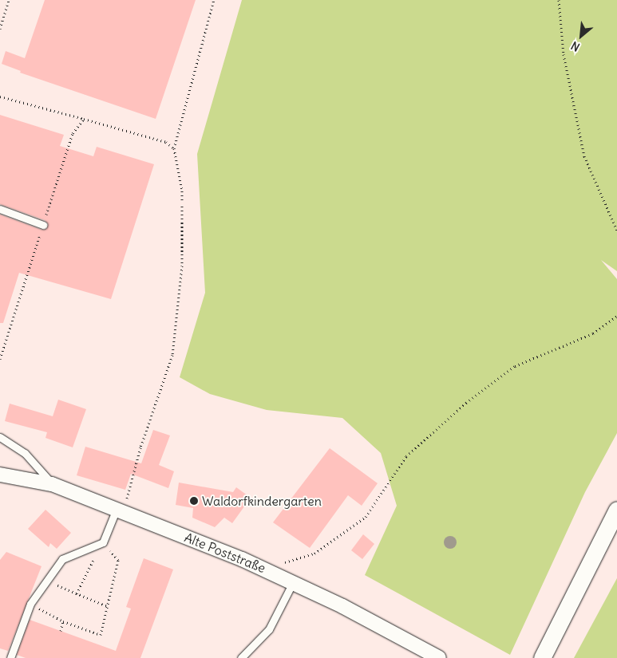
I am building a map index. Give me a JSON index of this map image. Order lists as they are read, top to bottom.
{
  "streets": {
    "street": ["Alte Poststraße"]
  },
  "places": ["Waldorfkindergarten"],
  "north": "bottom left"
}
